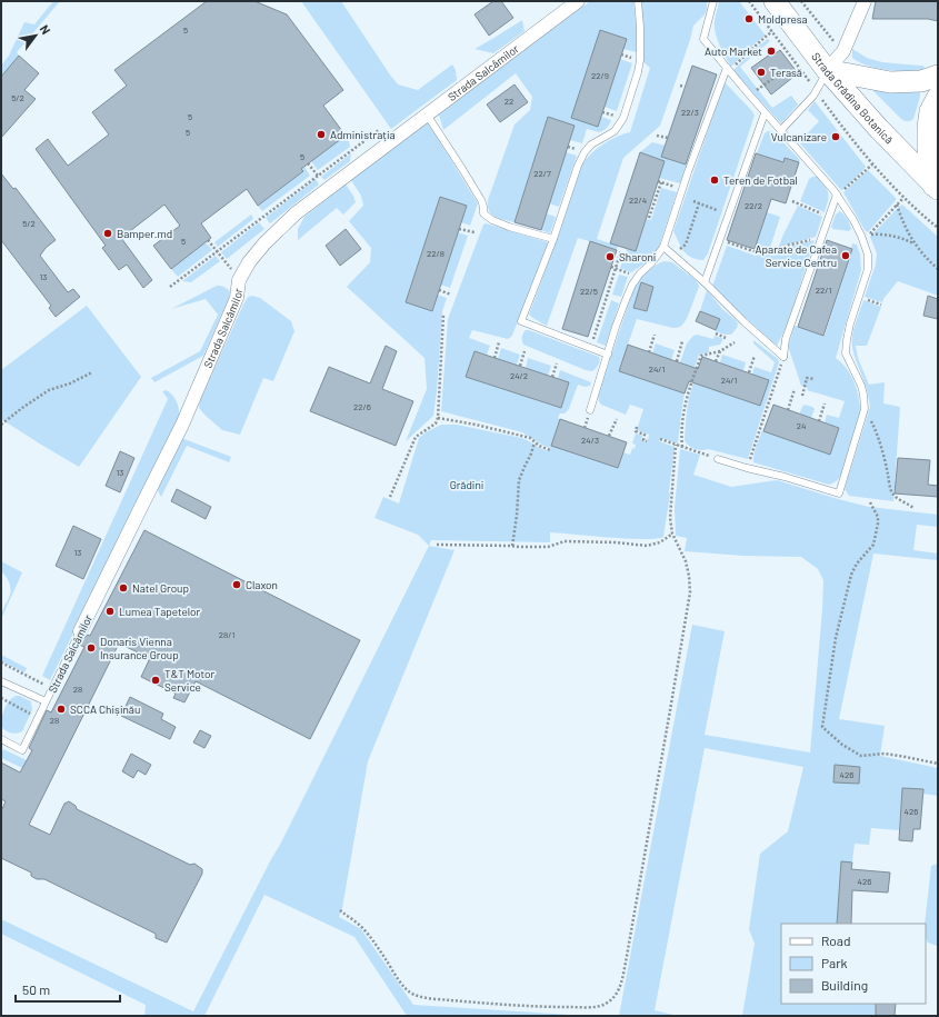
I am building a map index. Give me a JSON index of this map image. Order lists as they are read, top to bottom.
{
  "streets": {
    "main road": ["Strada Grădina Botanică"],
    "street": ["Strada Salcâmilor"]
  },
  "parks": ["Grădini"],
  "places": [
    "Moldpresa",
    "Auto Market",
    "Terasă",
    "Administrația",
    "Vulcanizare",
    "Teren de Fotbal",
    "Bamper.md",
    "Aparate de Cafea Service Centru",
    "Sharoni",
    "Claxon",
    "Natel Group",
    "Lumea Tapetelor",
    "Donaris Vienna Insurance Group",
    "T&T Motor Service",
    "SCCA Chișinău"
  ],
  "house_numbers": [
    "5",
    "22/9",
    "5/2",
    "22",
    "22/3",
    "5",
    "5",
    "5",
    "22/7",
    "22/4",
    "22/2",
    "5/2",
    "5",
    "22/8",
    "13",
    "22/1",
    "22/5",
    "24/1",
    "24/2",
    "24/1",
    "22/6",
    "24",
    "24/3",
    "13",
    "13",
    "28/1",
    "28",
    "28",
    "426",
    "426",
    "426"
  ],
  "legend": ["Road", "Park", "Building"],
  "scale_bar": "50 m",
  "north": "top right"
}
